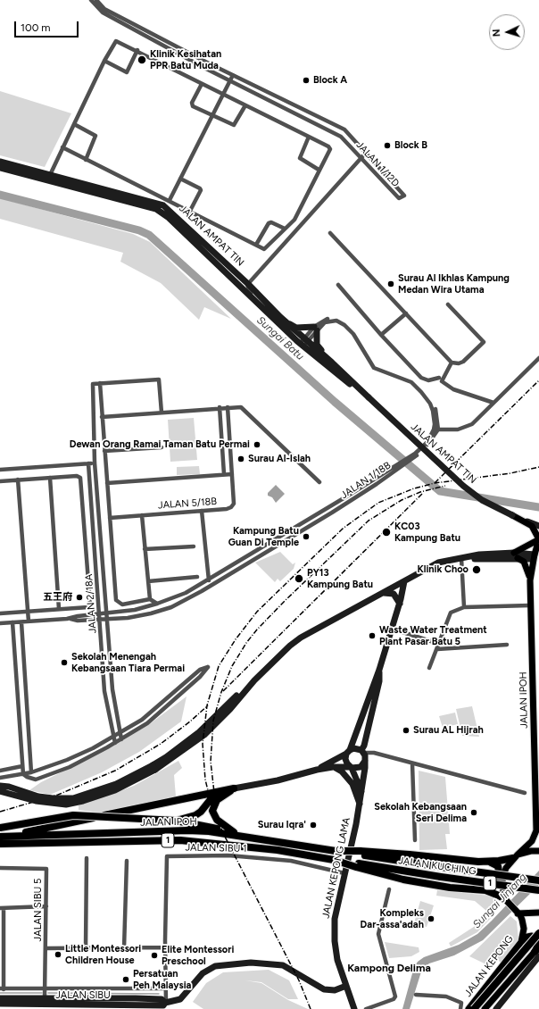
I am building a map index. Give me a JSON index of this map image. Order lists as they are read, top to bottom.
{
  "streets": {
    "highway": ["JALAN IPOH", "1", "JALAN KUCHING"],
    "main road": ["JALAN KEPONG"],
    "street": [
      "JALAN 1/12D",
      "JALAN AMPAT TIN",
      "JALAN 1/18B",
      "JALAN 5/18B",
      "JALAN 2/18A",
      "JALAN SIBU 1",
      "JALAN KEPONG LAMA",
      "JALAN SIBU 5",
      "JALAN SIBU"
    ]
  },
  "crossings": [
    ["JALAN AMPAT TIN", "JALAN 1/18B"],
    ["JALAN 1/18B", "JALAN 2/18A"],
    ["JALAN IPOH", "JALAN KUCHING"],
    ["JALAN SIBU 1", "JALAN KEPONG LAMA"],
    ["JALAN SIBU 1", "JALAN SIBU"],
    ["JALAN KEPONG LAMA", "JALAN SIBU"],
    ["JALAN SIBU 5", "JALAN SIBU"]
  ],
  "districts": ["Kampong Delima"],
  "water": ["Sungai Batu", "Sungai Jinjang"],
  "places": [
    "Klinik Kesihatan PPR Batu Muda",
    "Block A",
    "Block B",
    "Surau Al Ikhlas Kampung Medan Wira Utama",
    "Dewan Orang Ramai Taman Batu Permai",
    "Surau Al-Islah",
    "KC03 Kampung Batu",
    "Kampung Batu Guan Di Temple",
    "Klinik Choo",
    "PY13 Kampung Batu",
    "五王府",
    "Waste Water Treatment Plant Pasar Batu 5",
    "Sekolah Menengah Kebangsaan Tiara Permai",
    "Surau AL Hijrah",
    "Sekolah Kebangsaan Seri Delima",
    "Surau Iqra'",
    "Kompleks Dar-assa'adah",
    "Little Montessori Children House",
    "Elite Montessori Preschool",
    "Persatuan Peh Malaysia"
  ],
  "scale_bar": "100 m",
  "north": "left"
}
